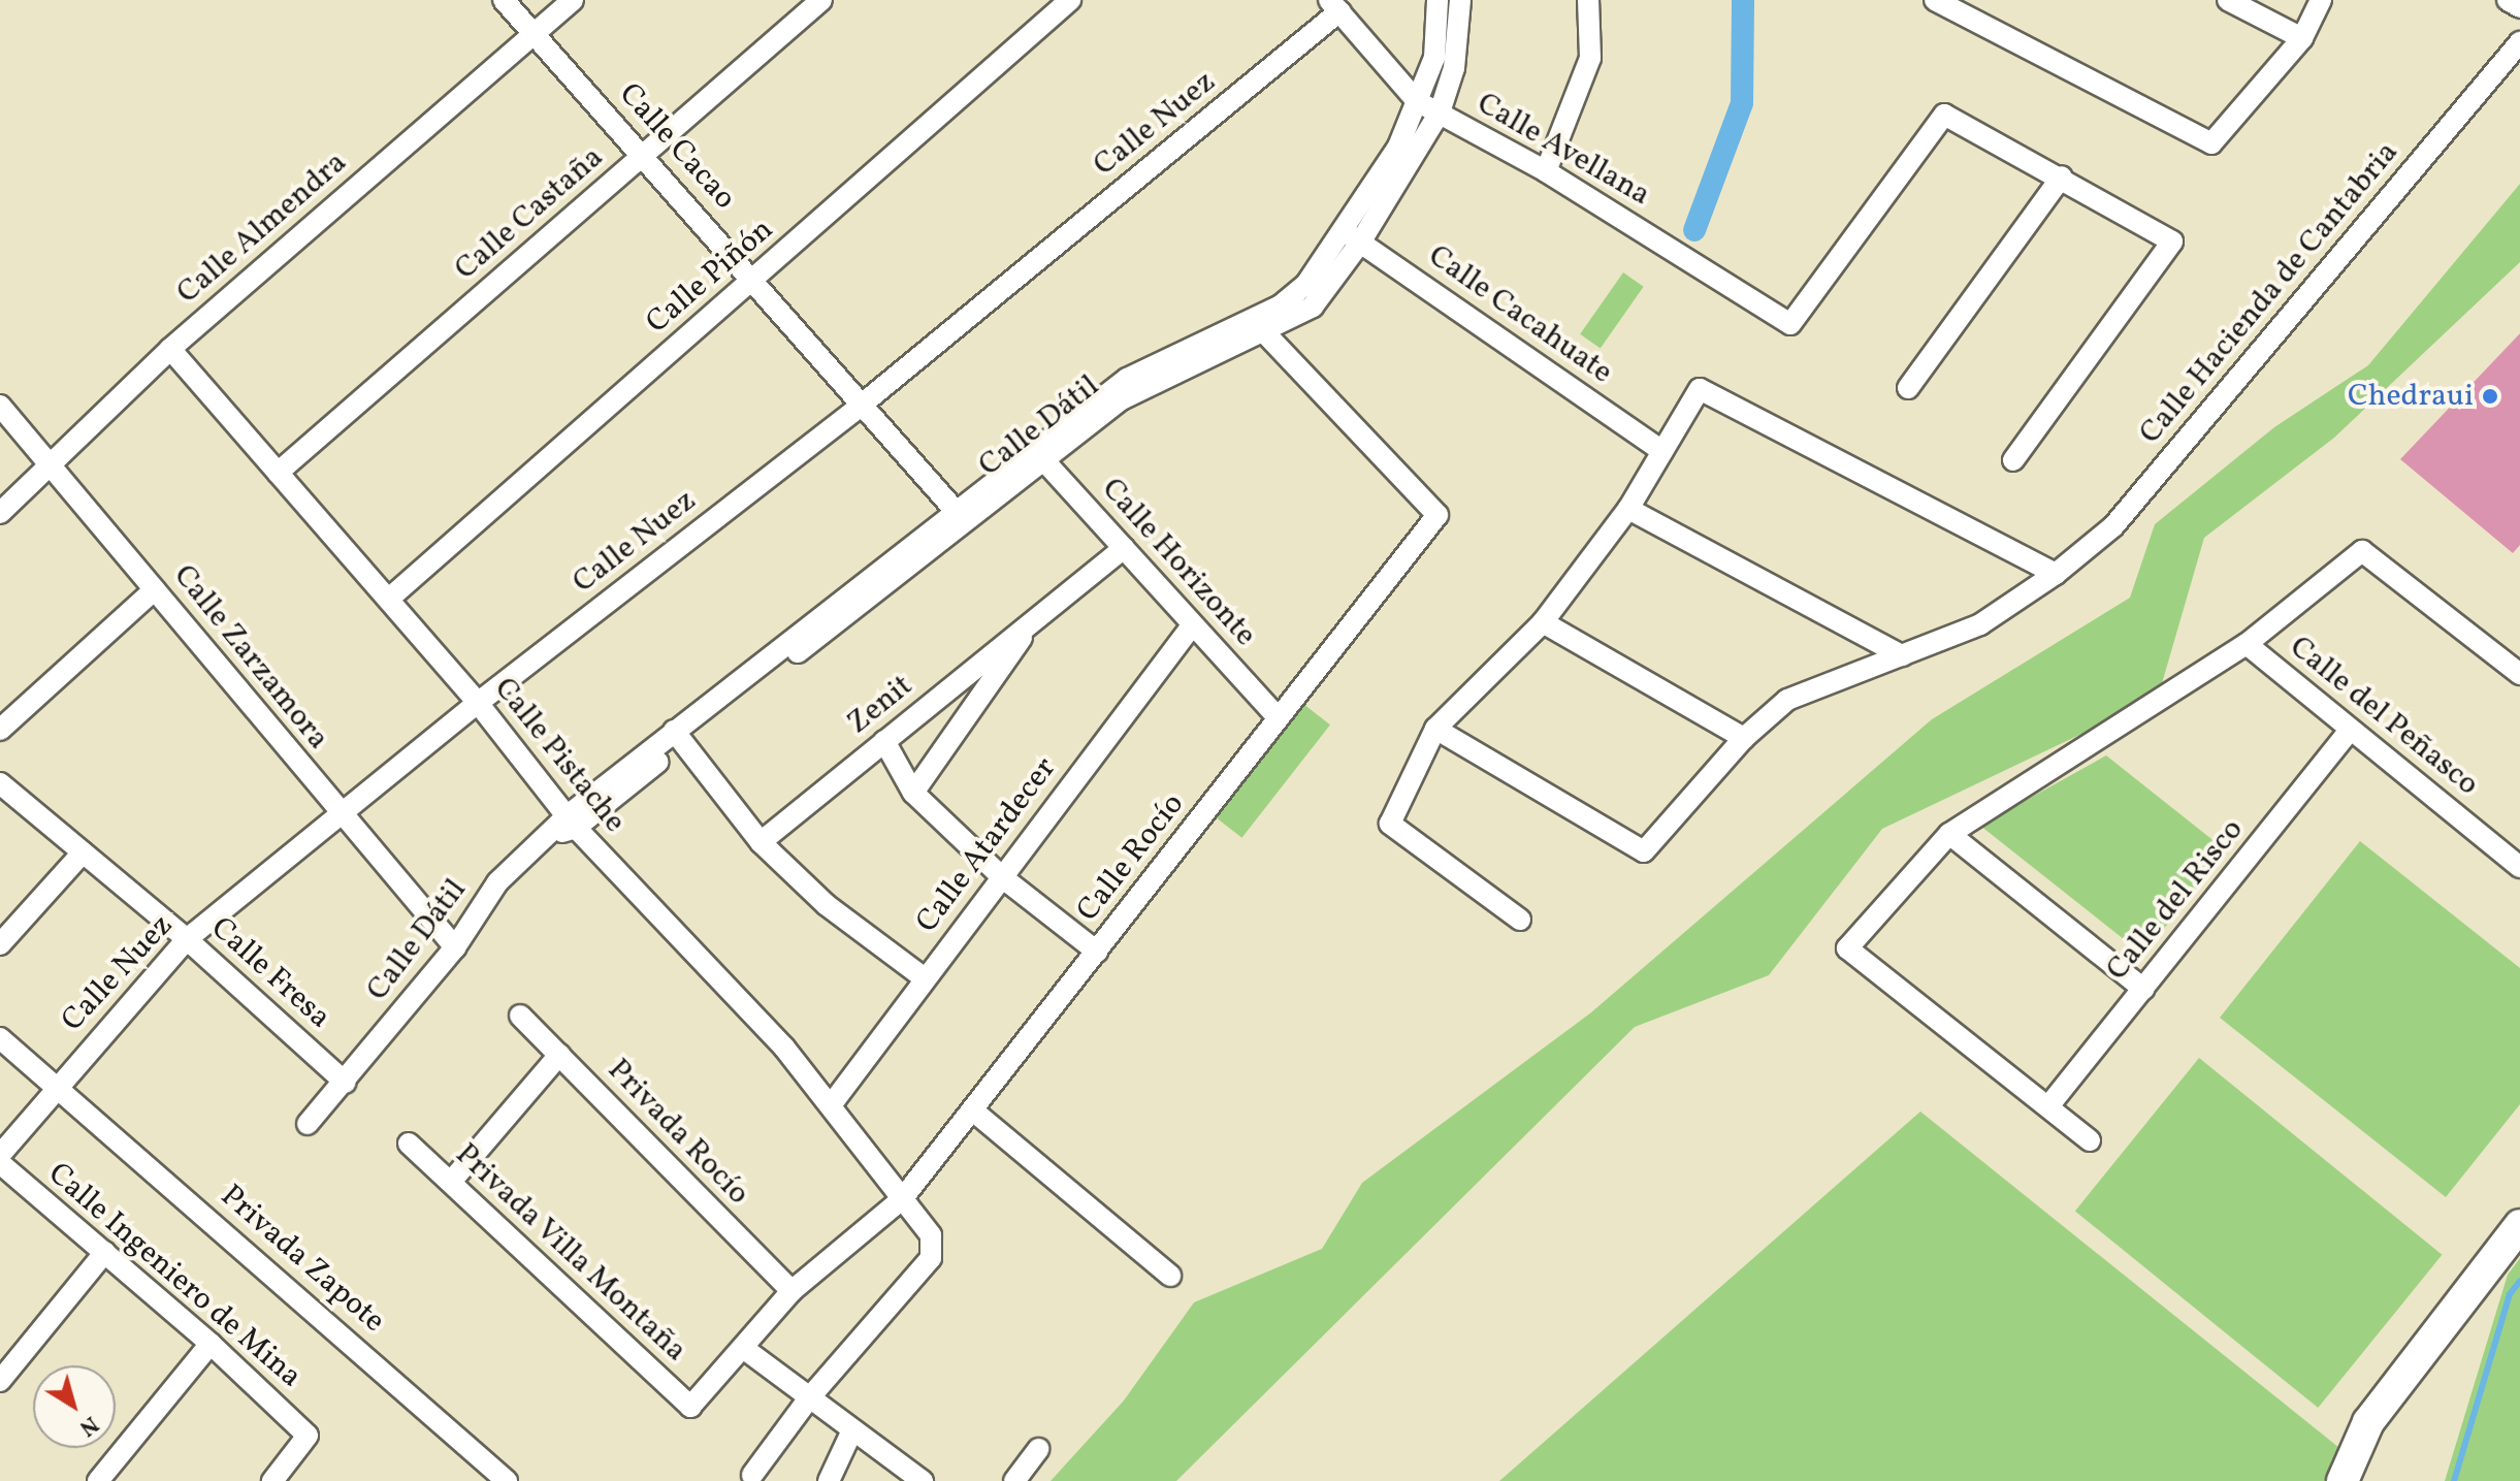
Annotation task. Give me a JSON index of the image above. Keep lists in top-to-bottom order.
{
  "streets": {
    "street": [
      "Calle Nuez",
      "Calle Cacao",
      "Calle Avellana",
      "Calle Castaña",
      "Calle Almendra",
      "Calle Piñón",
      "Calle Hacienda de Cantabria",
      "Calle Cacahuate",
      "Calle Dátil",
      "Calle Horizonte",
      "Calle Zarzamora",
      "Zenit",
      "Calle del Peñasco",
      "Calle Pistache",
      "Calle Atardecer",
      "Calle Rocío",
      "Calle del Risco",
      "Calle Fresa",
      "Privada Rocío",
      "Privada Villa Montaña",
      "Privada Zapote",
      "Calle Ingeniero de Mina"
    ]
  },
  "crossings": [
    ["Calle Nuez", "Calle Cacao"],
    ["Calle Nuez", "Calle Avellana"],
    ["Calle Nuez", "Calle Zarzamora"],
    ["Calle Nuez", "Calle Pistache"],
    ["Calle Nuez", "Calle Fresa"],
    ["Calle Nuez", "Privada Zapote"],
    ["Calle Cacao", "Calle Castaña"],
    ["Calle Cacao", "Calle Almendra"],
    ["Calle Cacao", "Calle Piñón"],
    ["Calle Cacao", "Calle Dátil"],
    ["Calle Avellana", "Calle Dátil"],
    ["Calle Castaña", "Calle Pistache"],
    ["Calle Almendra", "Calle Zarzamora"],
    ["Calle Almendra", "Calle Pistache"],
    ["Calle Piñón", "Calle Pistache"],
    ["Calle Cacahuate", "Calle Dátil"],
    ["Calle Dátil", "Calle Horizonte"],
    ["Calle Dátil", "Calle Zarzamora"],
    ["Calle Dátil", "Calle Pistache"],
    ["Calle Dátil", "Calle Rocío"],
    ["Calle Dátil", "Calle Fresa"],
    ["Calle Horizonte", "Zenit"],
    ["Calle Horizonte", "Calle Atardecer"],
    ["Calle Horizonte", "Calle Rocío"],
    ["Calle del Peñasco", "Calle del Risco"],
    ["Calle Pistache", "Calle Atardecer"],
    ["Calle Pistache", "Calle Rocío"],
    ["Calle Rocío", "Privada Rocío"],
    ["Calle Rocío", "Privada Villa Montaña"]
  ],
  "places": ["Chedraui"],
  "north": "bottom right"
}
